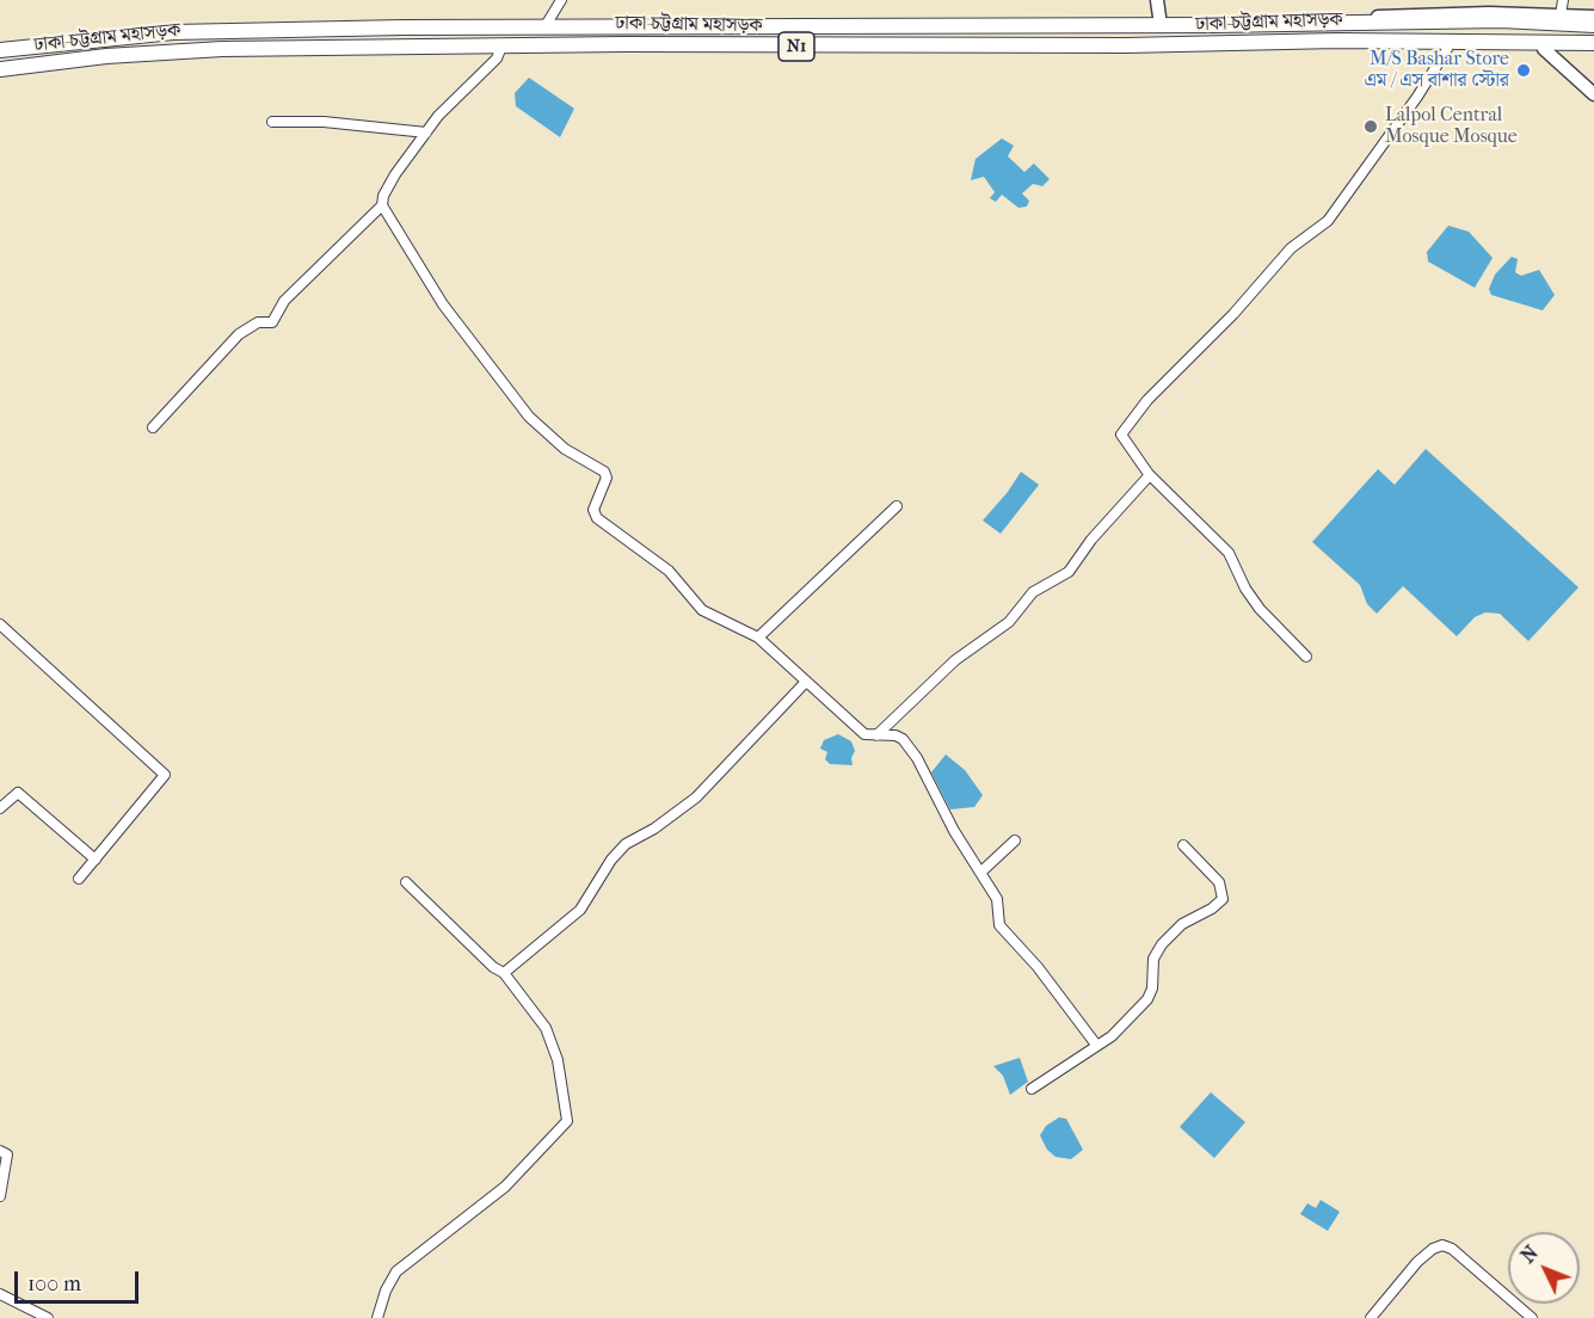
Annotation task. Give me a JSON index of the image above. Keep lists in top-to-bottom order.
{
  "streets": {
    "highway": ["ঢাকা-চট্টগ্রাম মহাসড়ক", "N1"]
  },
  "places": ["M/S Bashar Store এম / এস বাশার স্টোর", "Lalpol Central Mosque Mosque"],
  "scale_bar": "100 m",
  "north": "top left"
}
